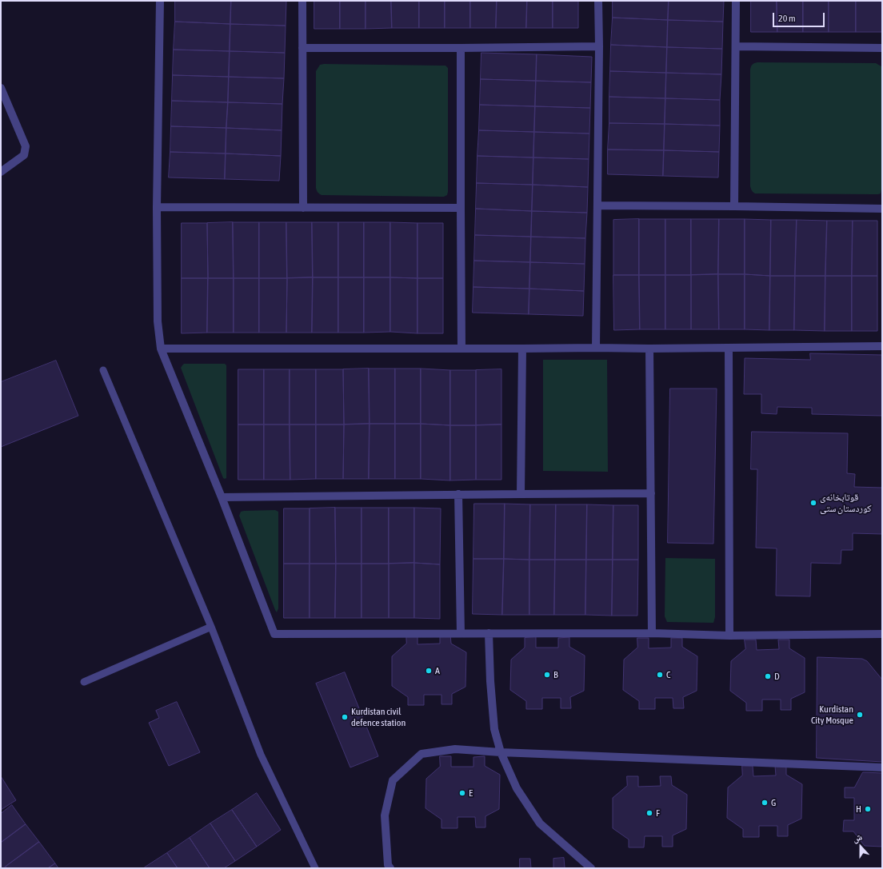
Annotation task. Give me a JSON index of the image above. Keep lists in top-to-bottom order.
{
  "places": [
    "قوتابخانەی کوردستان ستی",
    "A",
    "B",
    "C",
    "D",
    "Kurdistan City Mosque",
    "Kurdistan civil defence station",
    "E",
    "G",
    "H",
    "F"
  ],
  "scale_bar": "20 m",
  "north": "top"
}
